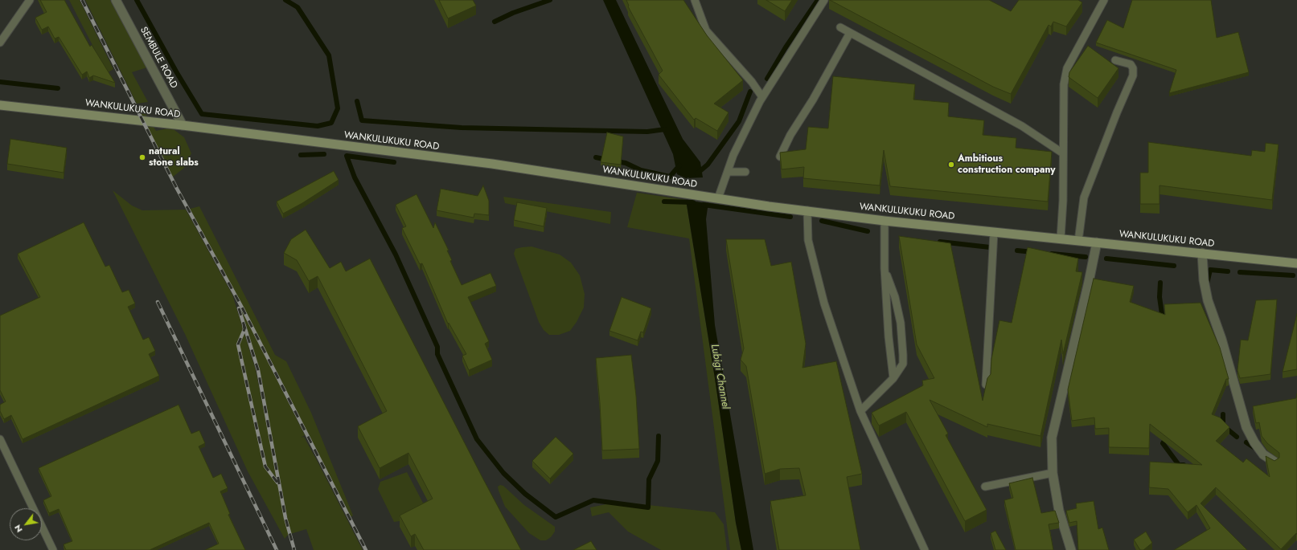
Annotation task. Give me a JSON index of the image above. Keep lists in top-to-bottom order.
{
  "streets": {
    "main road": ["WANKULUKUKU ROAD"],
    "street": ["SEMBULE ROAD"]
  },
  "crossings": [
    ["SEMBULE ROAD", "WANKULUKUKU ROAD"]
  ],
  "water": ["Lubigi Channel"],
  "places": ["natural stone slabs", "Ambitious construction company"],
  "north": "bottom left"
}
